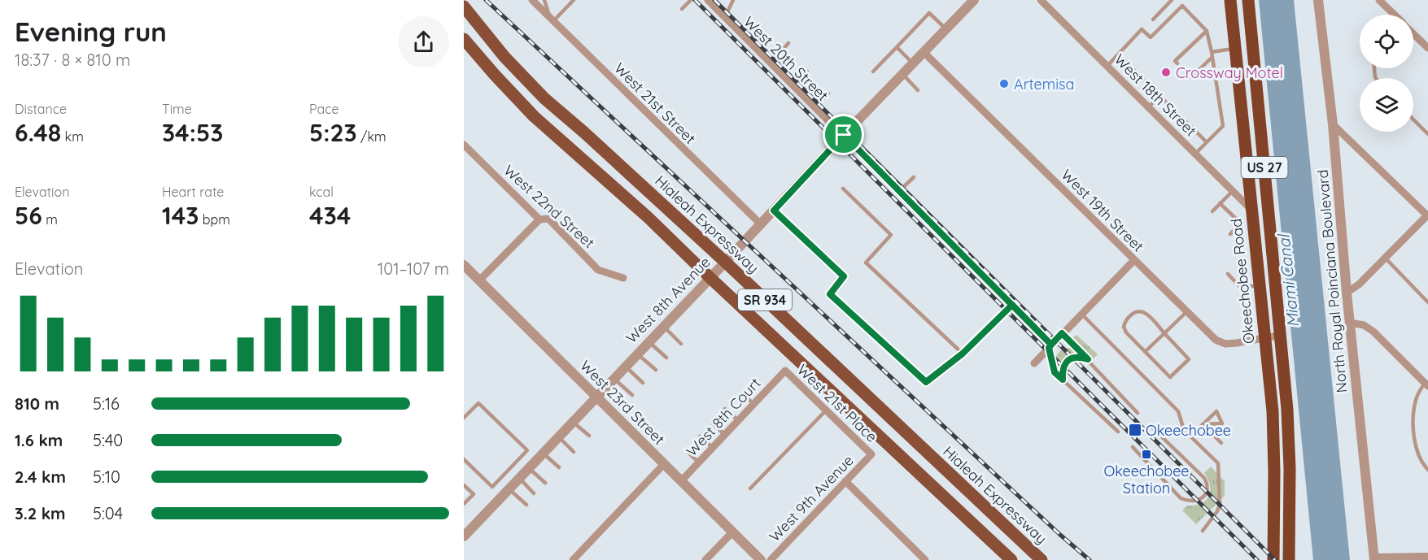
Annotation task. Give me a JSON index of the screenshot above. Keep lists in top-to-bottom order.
{
  "streets": {
    "highway": ["US 27", "Okeechobee Road"],
    "main road": ["Hialeah Expressway", "SR 934"],
    "street": [
      "West 20th Street",
      "West 18th Street",
      "West 21st Street",
      "West 22nd Street",
      "West 19th Street",
      "North Royal Poinciana Boulevard",
      "West 8th Avenue",
      "West 23rd Street",
      "West 21st Place",
      "West 8th Court",
      "West 9th Avenue"
    ]
  },
  "crossings": [
    ["West 20th Street", "West 8th Avenue"],
    ["West 18th Street", "Okeechobee Road"],
    ["West 21st Street", "West 8th Avenue"],
    ["US 27", "West 19th Street"],
    ["West 19th Street", "Okeechobee Road"],
    ["West 19th Street", "West 8th Avenue"],
    ["Hialeah Expressway", "West 8th Avenue"],
    ["West 8th Avenue", "SR 934"],
    ["West 8th Avenue", "West 23rd Street"],
    ["West 23rd Street", "West 8th Court"],
    ["West 21st Place", "West 8th Court"],
    ["West 21st Place", "West 9th Avenue"]
  ],
  "water": ["Miami Canal"],
  "places": {
    "other": ["Crossway Motel", "Artemisa"],
    "transit": ["Okeechobee", "Okeechobee Station"]
  },
  "page": {
    "heading": ["Evening run", "18:37 · 8 × 810 m"],
    "stats": [
      ["Distance", "6.48 km"],
      ["Time", "34:53"],
      ["Pace", "5:23 /km"],
      ["Elevation", "56 m"],
      ["Heart rate", "143 bpm"],
      ["kcal", "434"]
    ],
    "chart": ["Elevation", "101–107 m"],
    "list": [
      {
        "name": "810 m",
        "note": "5:16"
      },
      {
        "name": "1.6 km",
        "note": "5:40"
      },
      {
        "name": "2.4 km",
        "note": "5:10"
      },
      {
        "name": "3.2 km",
        "note": "5:04"
      }
    ]
  }
}
